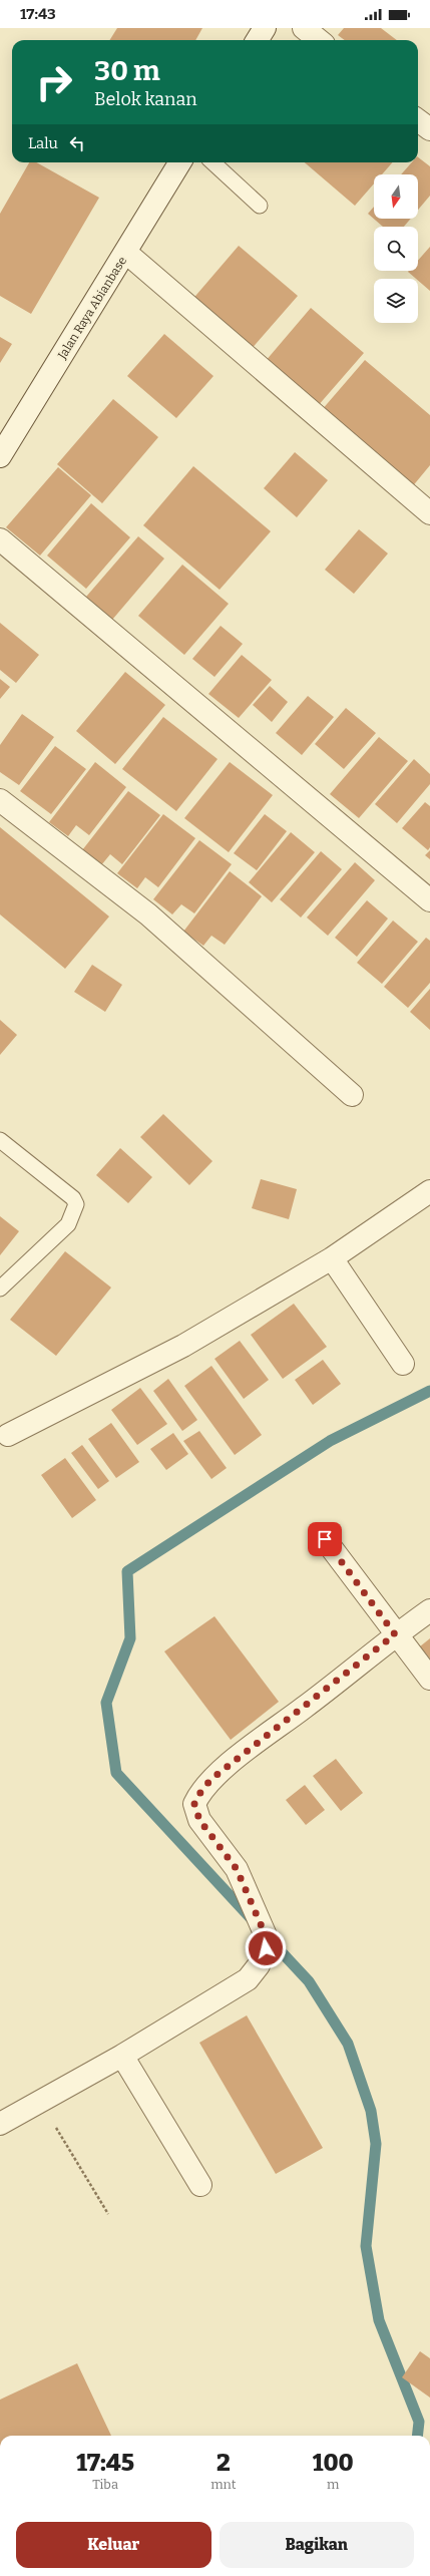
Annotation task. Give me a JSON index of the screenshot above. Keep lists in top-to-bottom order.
{
  "streets": {
    "street": ["Jalan Raya Abianbase"]
  },
  "north": "bottom",
  "page": {
    "status": "17:43",
    "turn": ["30 m", "Belok kanan"],
    "then": "Lalu",
    "eta": [
      "17:45",
      "Tiba",
      "2",
      "mnt",
      "100",
      "m"
    ],
    "buttons": ["Keluar", "Bagikan"]
  }
}
